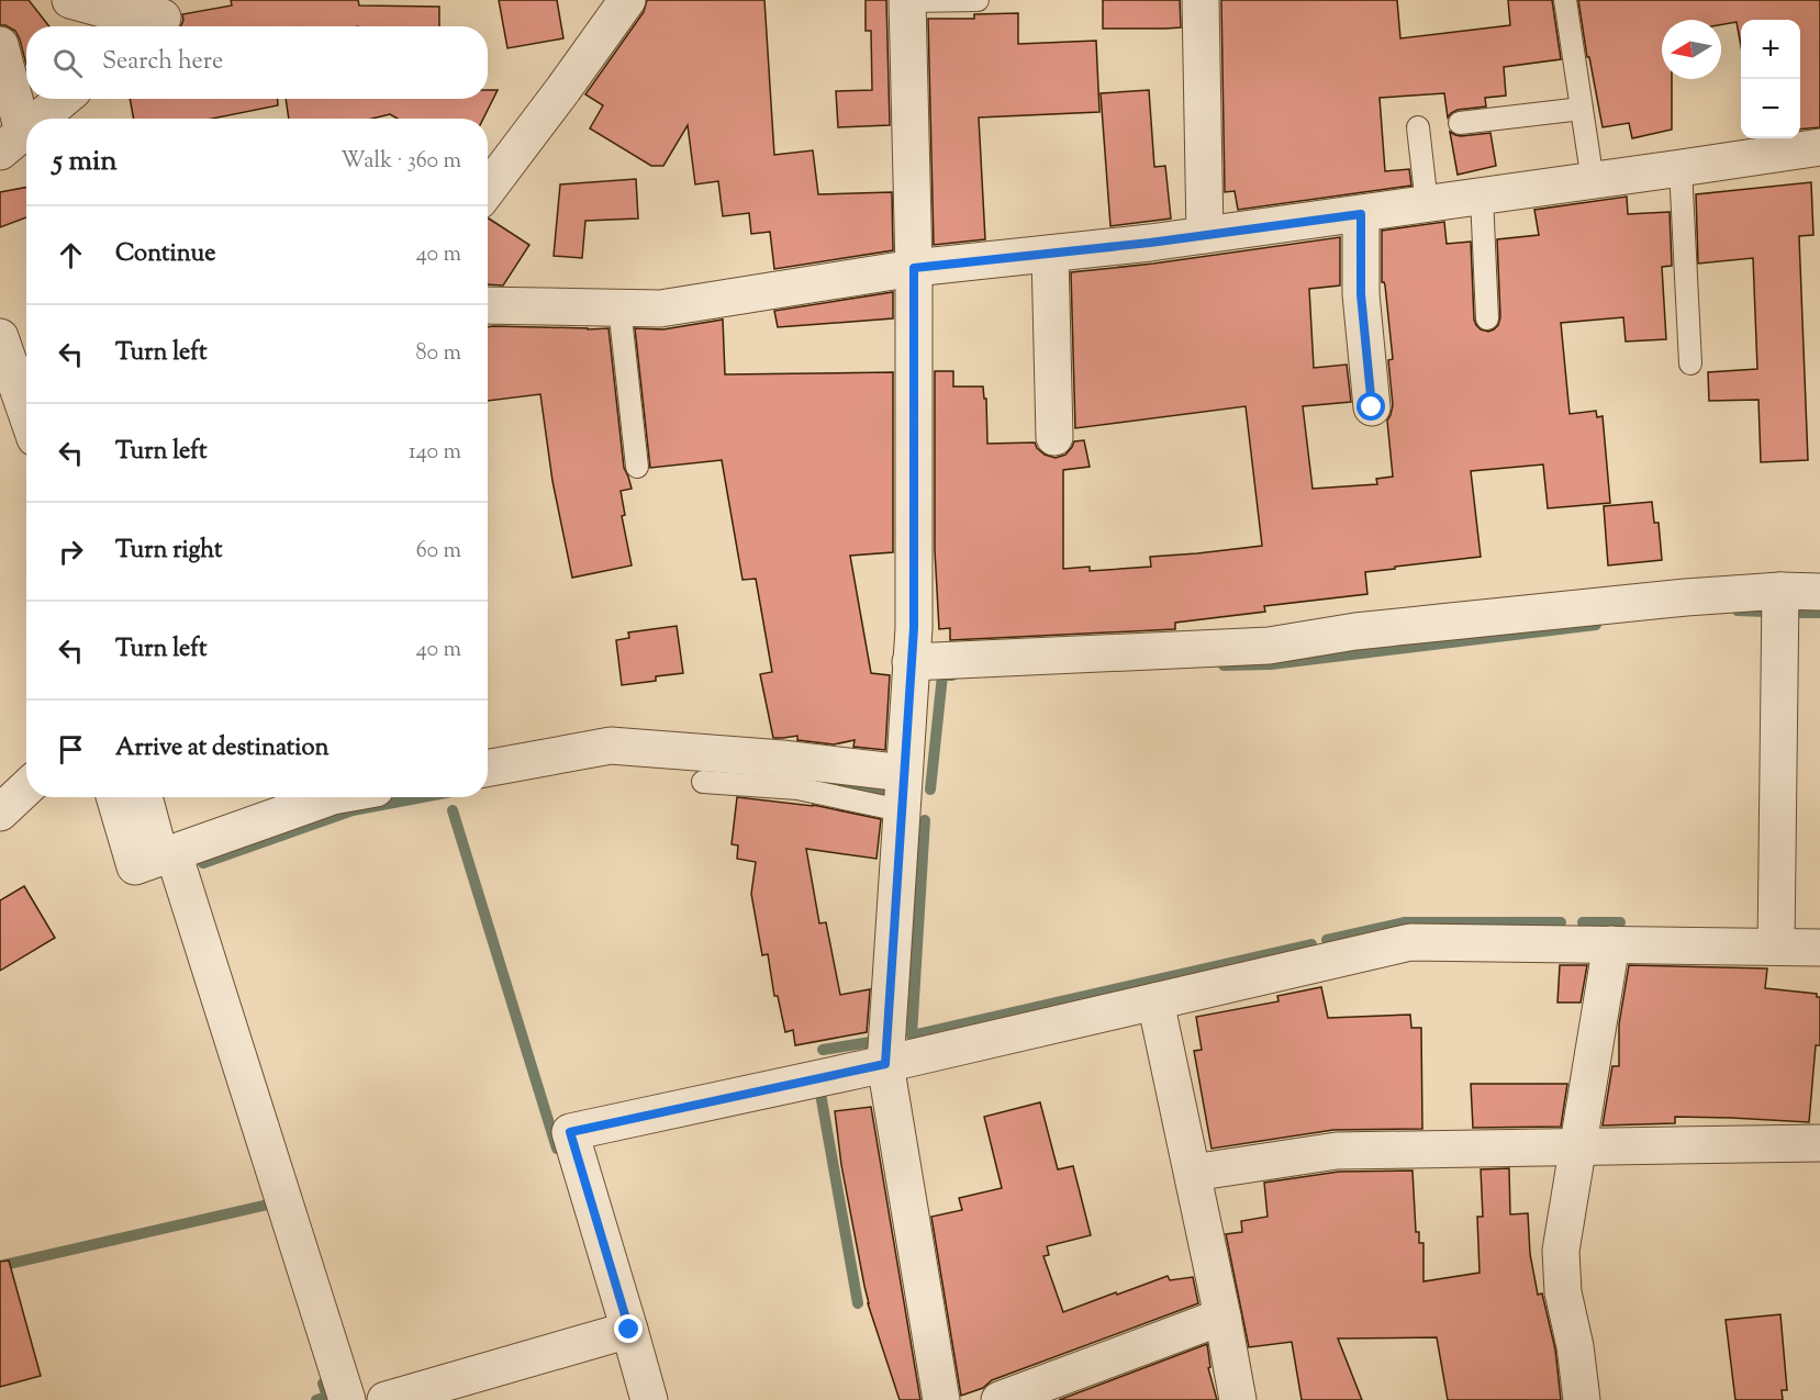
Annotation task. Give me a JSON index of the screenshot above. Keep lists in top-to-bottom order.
{
  "north": "left",
  "page": {
    "map_buttons": ["+", "−"],
    "search": "Search here",
    "heading": ["5 min", "Walk · 360 m"],
    "list": [
      ["Continue", "40 m"],
      ["Turn left", "80 m"],
      ["Turn left", "140 m"],
      ["Turn right", "60 m"],
      ["Turn left", "40 m"],
      "Arrive at destination"
    ]
  }
}
